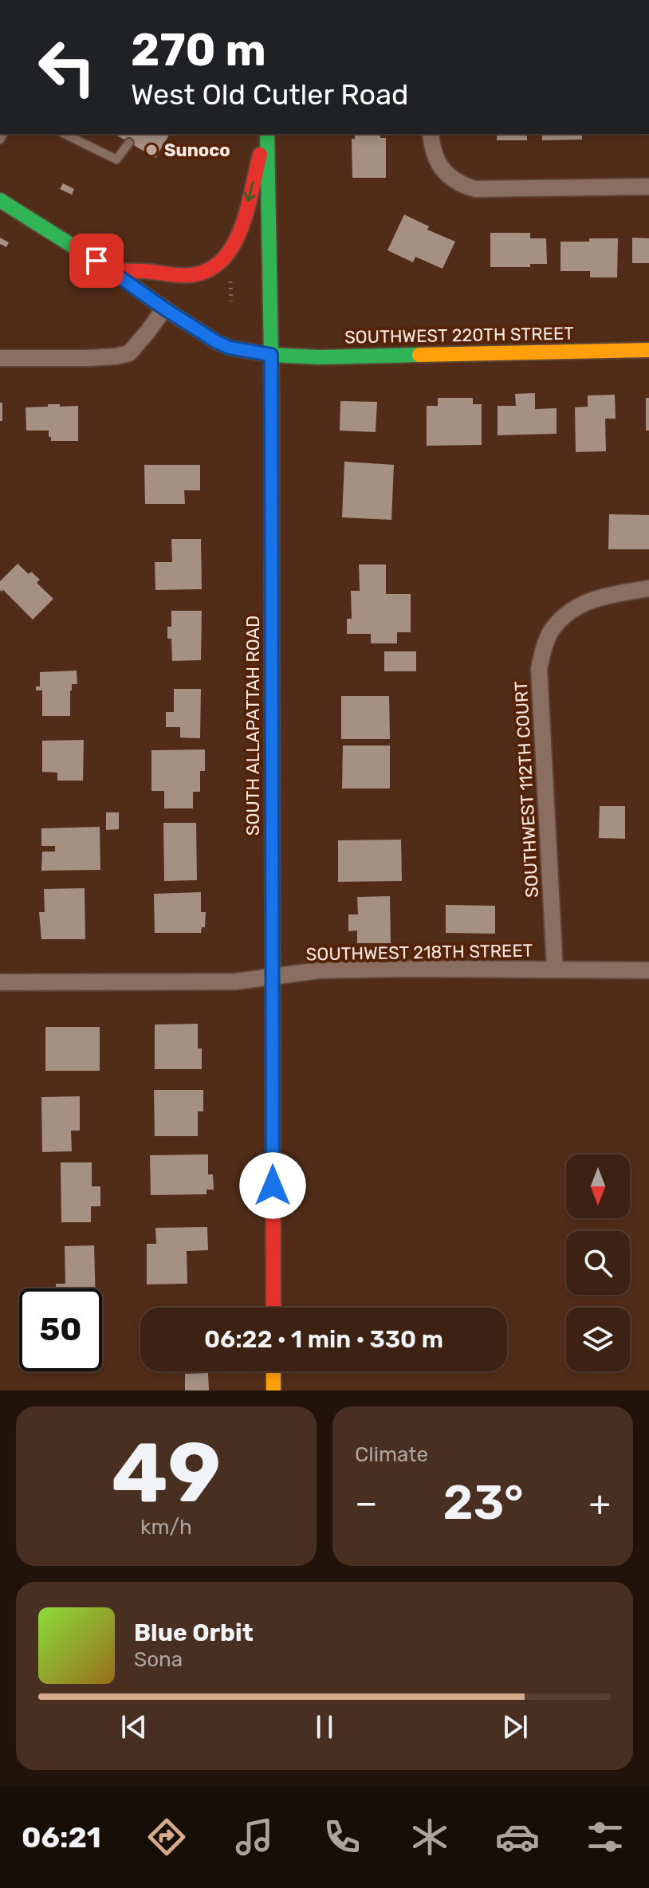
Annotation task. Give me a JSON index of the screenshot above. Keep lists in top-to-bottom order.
{
  "streets": {
    "main road": ["SOUTHWEST 220TH STREET", "SOUTH ALLAPATTAH ROAD"],
    "street": ["SOUTHWEST 112TH COURT", "SOUTHWEST 218TH STREET"]
  },
  "crossings": [
    ["SOUTHWEST 220TH STREET", "SOUTH ALLAPATTAH ROAD"],
    ["SOUTH ALLAPATTAH ROAD", "SOUTHWEST 218TH STREET"],
    ["SOUTHWEST 112TH COURT", "SOUTHWEST 218TH STREET"]
  ],
  "places": ["Sunoco"],
  "north": "bottom",
  "page": {
    "turn": ["270 m", "West Old Cutler Road"],
    "limit": "50",
    "trip": "06:22 · 1 min · 330 m",
    "tile": [
      ["49", "km/h"],
      "Climate"
    ],
    "heat": ["−", "23°", "+"],
    "song": ["Blue Orbit", "Sona"],
    "tabs": "06:21"
  }
}
